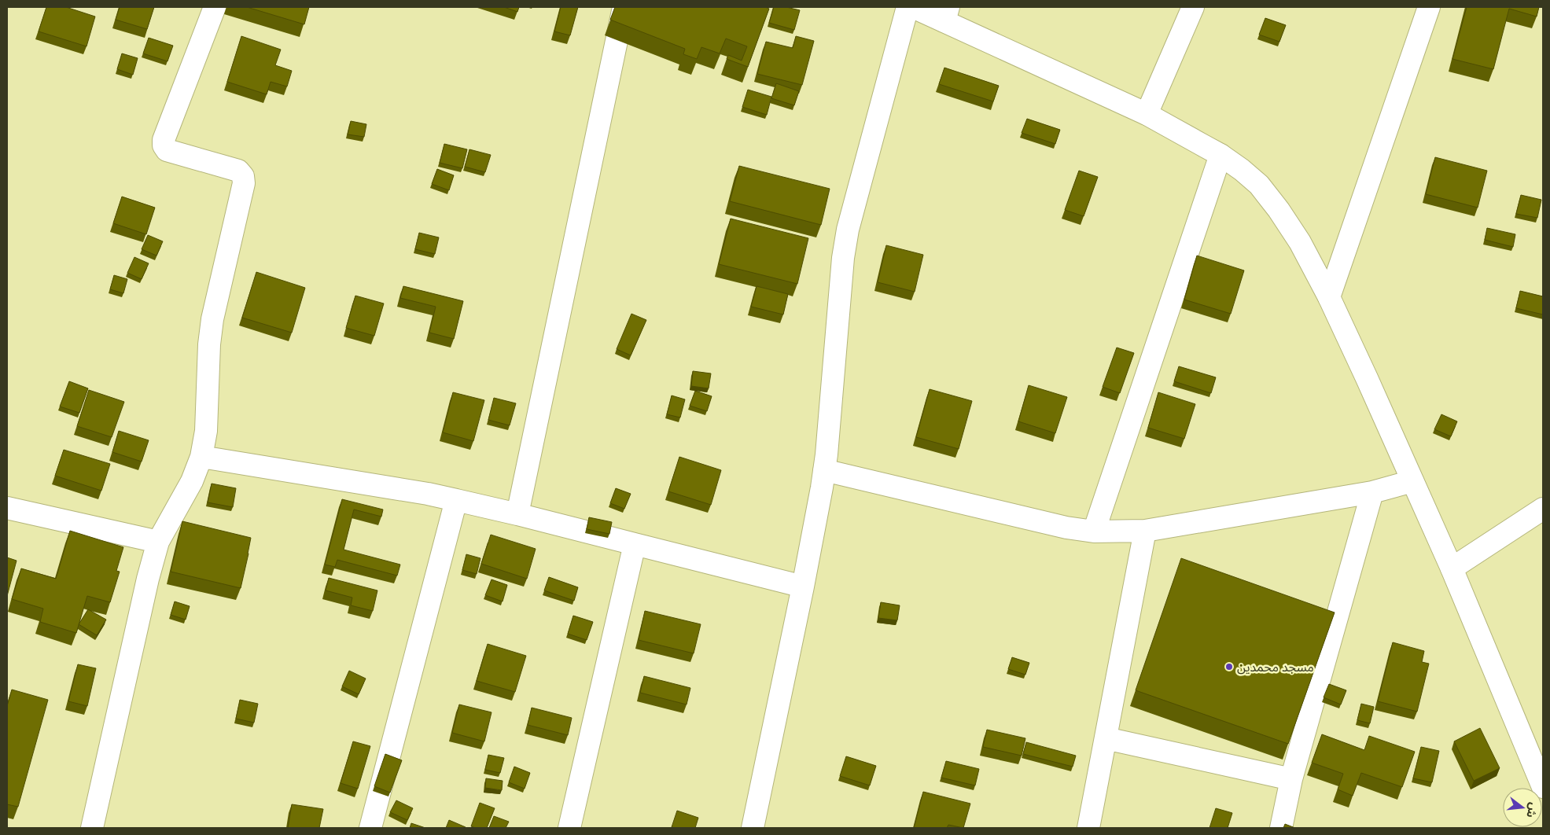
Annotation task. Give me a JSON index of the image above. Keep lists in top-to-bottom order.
{
  "places": ["مسجد محمدين"],
  "north": "right"
}
